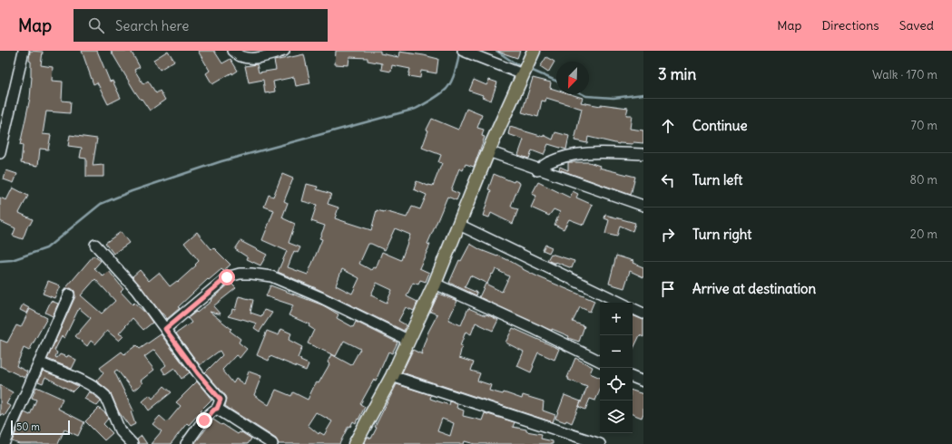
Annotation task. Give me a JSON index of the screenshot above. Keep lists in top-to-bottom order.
{
  "scale_bar": "50 m",
  "north": "bottom left",
  "page": {
    "header": "Map",
    "search": "Search here",
    "nav": ["Map", "Directions", "Saved"],
    "heading": ["3 min", "Walk · 170 m"],
    "list": [
      ["Continue", "70 m"],
      ["Turn left", "80 m"],
      ["Turn right", "20 m"],
      "Arrive at destination"
    ],
    "map_buttons": ["+", "−"],
    "scale": "50 m"
  }
}
